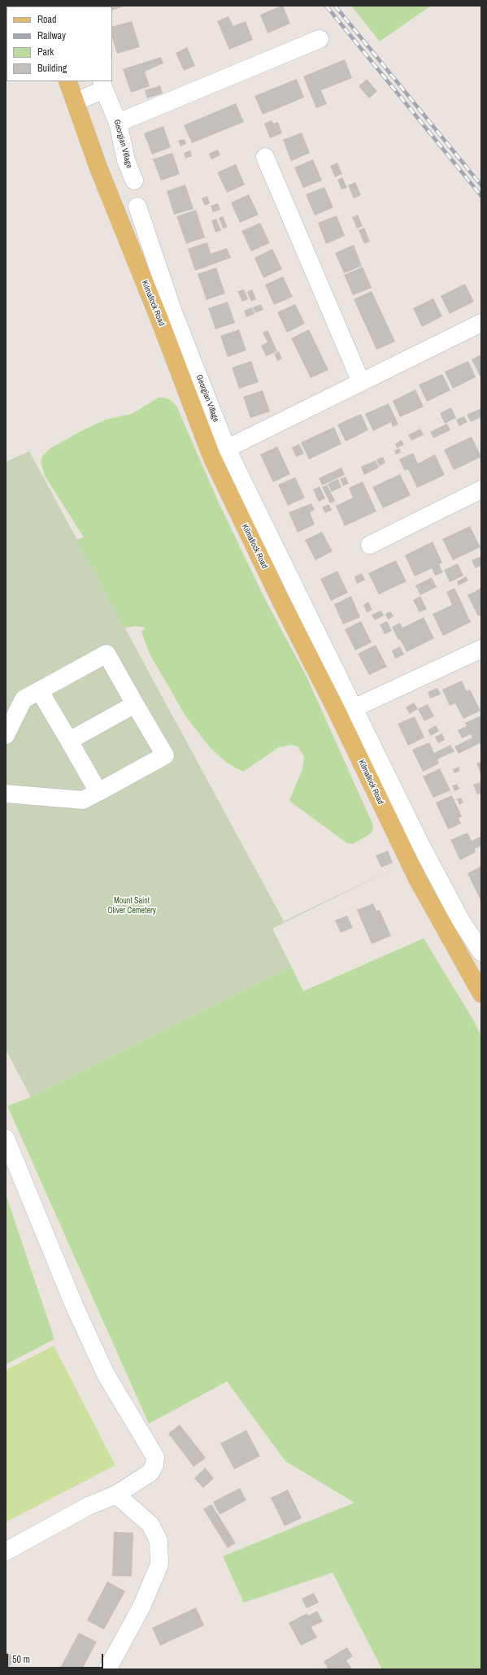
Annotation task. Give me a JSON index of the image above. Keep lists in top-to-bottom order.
{
  "streets": {
    "main road": ["Kilmallock Road"],
    "street": ["Georgian Village"]
  },
  "crossings": [
    ["Georgian Village", "Kilmallock Road"]
  ],
  "parks": ["Mount Saint Oliver Cemetery"],
  "legend": [
    "Road",
    "Railway",
    "Park",
    "Building"
  ],
  "scale_bar": "50 m"
}
